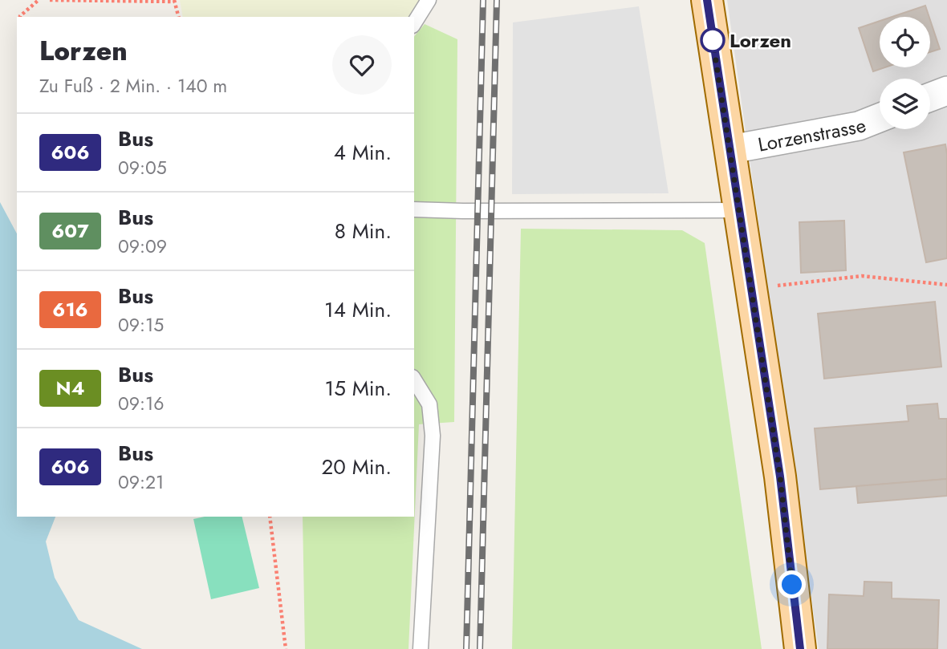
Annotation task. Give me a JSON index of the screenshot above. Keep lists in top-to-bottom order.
{
  "streets": {
    "street": ["Lorzenstrasse"]
  },
  "places": ["Lorzen"],
  "lines": ["bus line 606"],
  "page": {
    "heading": ["Lorzen", "Zu Fuß · 2 Min. · 140 m"],
    "list": [
      {
        "mark": "606",
        "name": "Bus",
        "note": "09:05",
        "value": "4 Min."
      },
      {
        "mark": "607",
        "name": "Bus",
        "note": "09:09",
        "value": "8 Min."
      },
      {
        "mark": "616",
        "name": "Bus",
        "note": "09:15",
        "value": "14 Min."
      },
      {
        "mark": "N4",
        "name": "Bus",
        "note": "09:16",
        "value": "15 Min."
      },
      {
        "mark": "606",
        "name": "Bus",
        "note": "09:21",
        "value": "20 Min."
      }
    ]
  }
}
